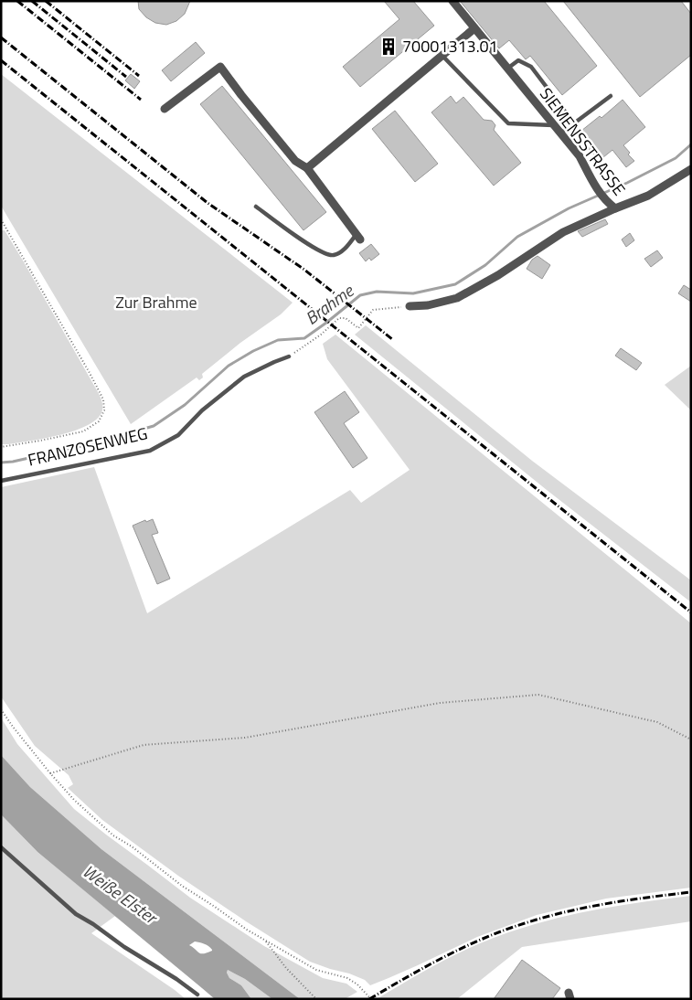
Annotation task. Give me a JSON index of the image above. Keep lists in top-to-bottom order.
{
  "streets": {
    "street": ["SIEMENSSTRASSE"],
    "lane": ["FRANZOSENWEG"]
  },
  "water": ["Brahme", "Weiße Elster"],
  "parks": ["Zur Brahme"],
  "places": {
    "building": ["70001313.01"]
  }
}
